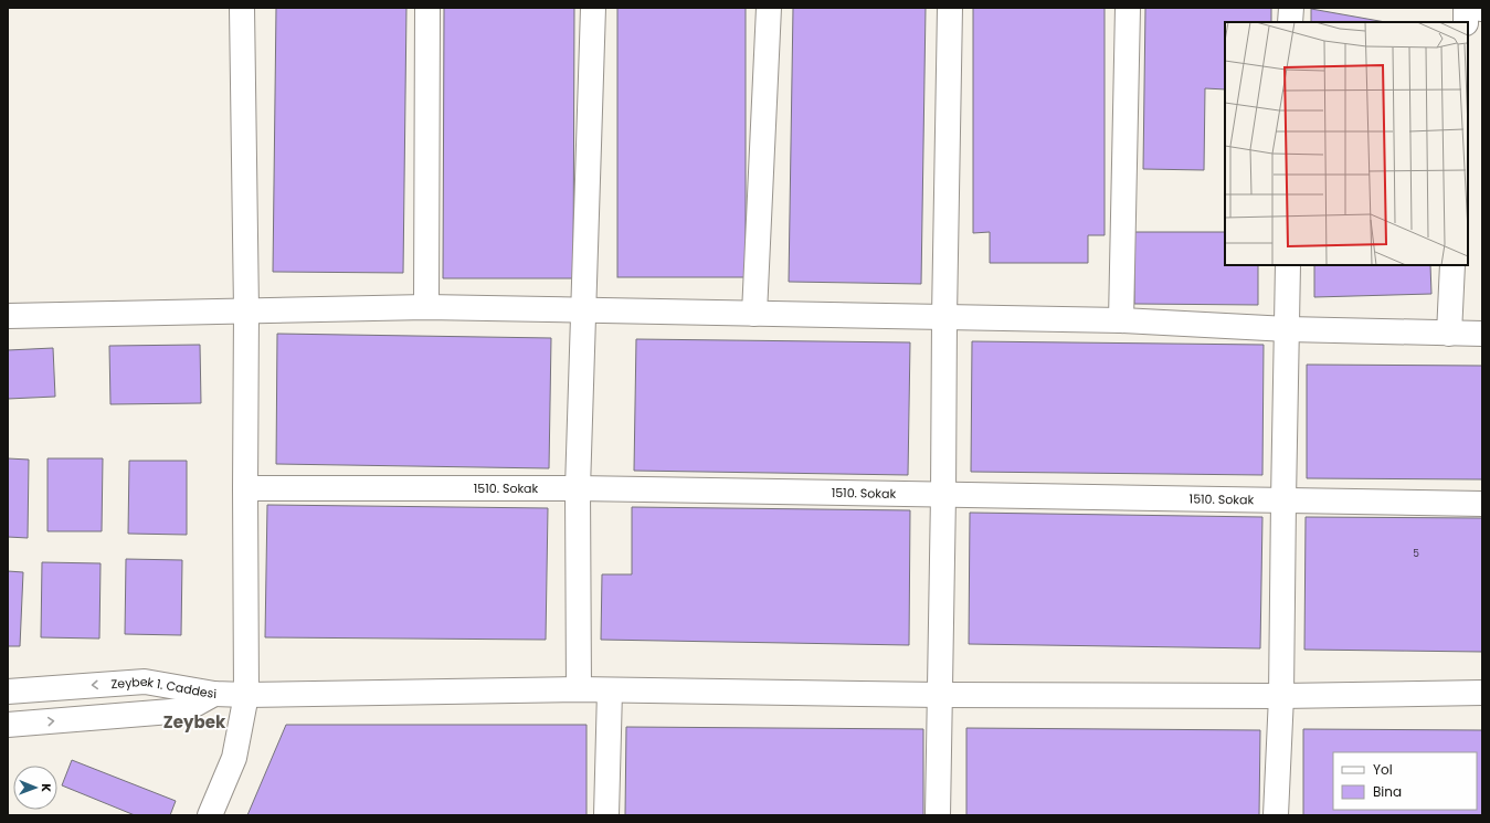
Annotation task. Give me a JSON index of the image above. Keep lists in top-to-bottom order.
{
  "streets": {
    "street": ["1510. Sokak", "Zeybek 1. Caddesi"]
  },
  "districts": ["Zeybek"],
  "house_numbers": ["5"],
  "legend": ["Yol", "Bina"],
  "north": "right"
}
